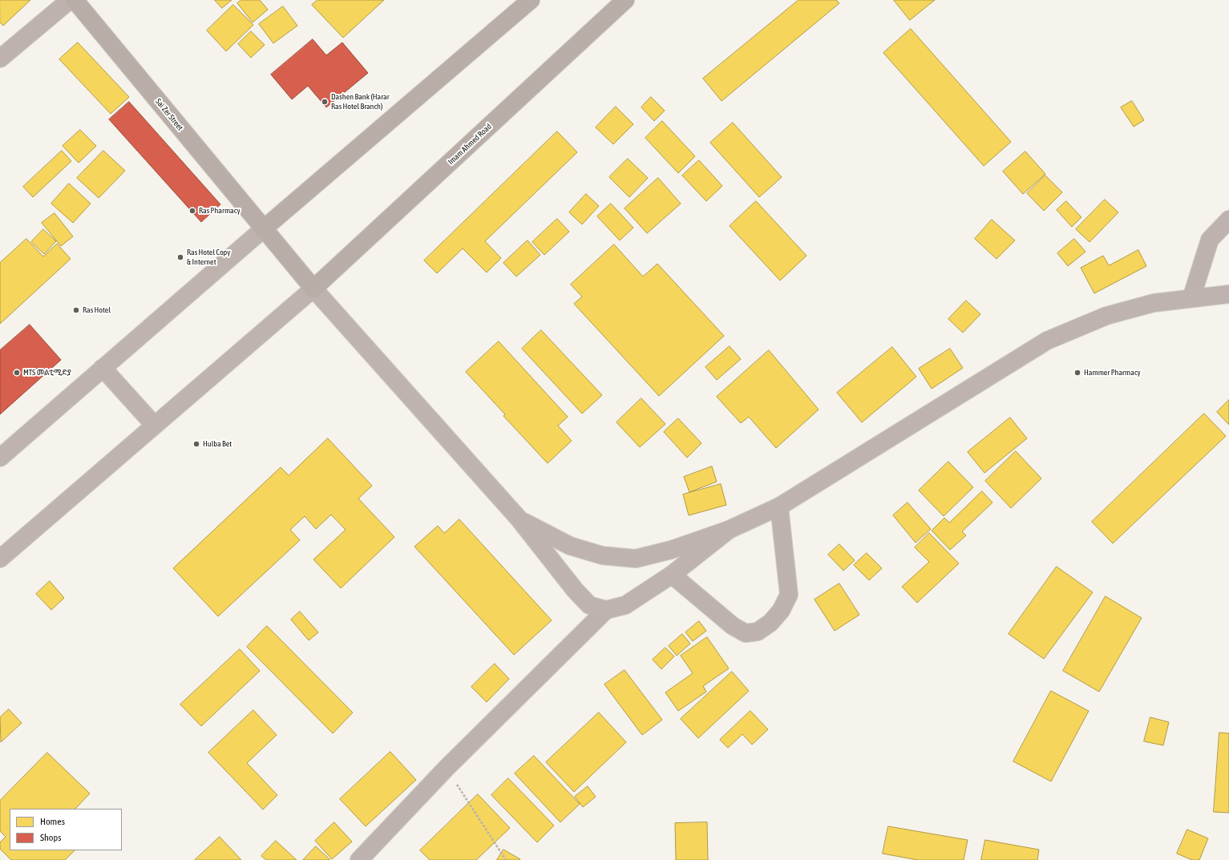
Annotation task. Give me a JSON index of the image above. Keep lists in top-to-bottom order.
{
  "streets": {
    "highway": ["Sai Zer Street", "Imam Ahmed Road"]
  },
  "crossings": [
    ["Sai Zer Street", "Imam Ahmed Road"]
  ],
  "places": [
    "Dashen Bank (Harar Ras Hotel Branch)",
    "Ras Pharmacy",
    "Ras Hotel Copy & Internet",
    "Ras Hotel",
    "MTS መልቲሚድያ",
    "Hammer Pharmacy",
    "Hulba Bet"
  ],
  "legend": ["Homes", "Shops"]
}
